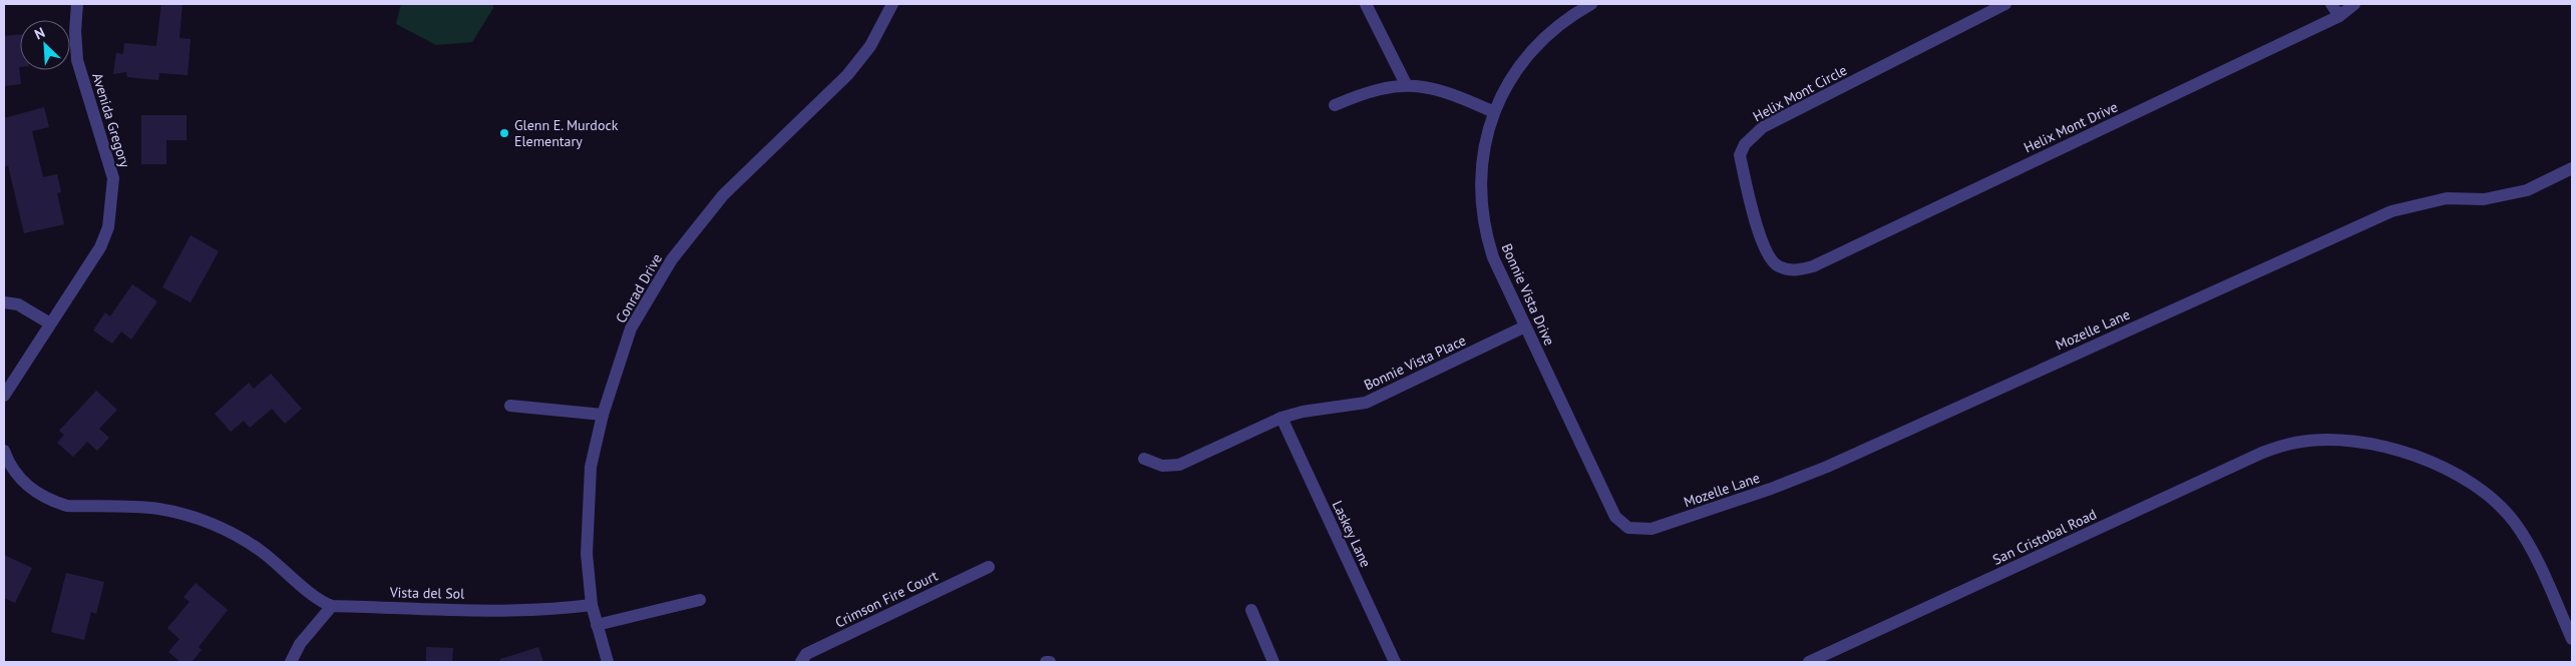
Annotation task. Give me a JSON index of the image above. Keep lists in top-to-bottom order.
{
  "streets": {
    "street": [
      "Helix Mont Circle",
      "Avenida Gregory",
      "Helix Mont Drive",
      "Conrad Drive",
      "Bonnie Vista Drive",
      "Mozelle Lane",
      "Bonnie Vista Place",
      "Laskey Lane",
      "San Cristobal Road",
      "Vista del Sol",
      "Crimson Fire Court"
    ]
  },
  "crossings": [
    ["Helix Mont Circle", "Helix Mont Drive"],
    ["Conrad Drive", "Vista del Sol"],
    ["Bonnie Vista Drive", "Mozelle Lane"],
    ["Bonnie Vista Drive", "Bonnie Vista Place"],
    ["Bonnie Vista Place", "Laskey Lane"]
  ],
  "places": ["Glenn E. Murdock Elementary"],
  "north": "top left"
}
